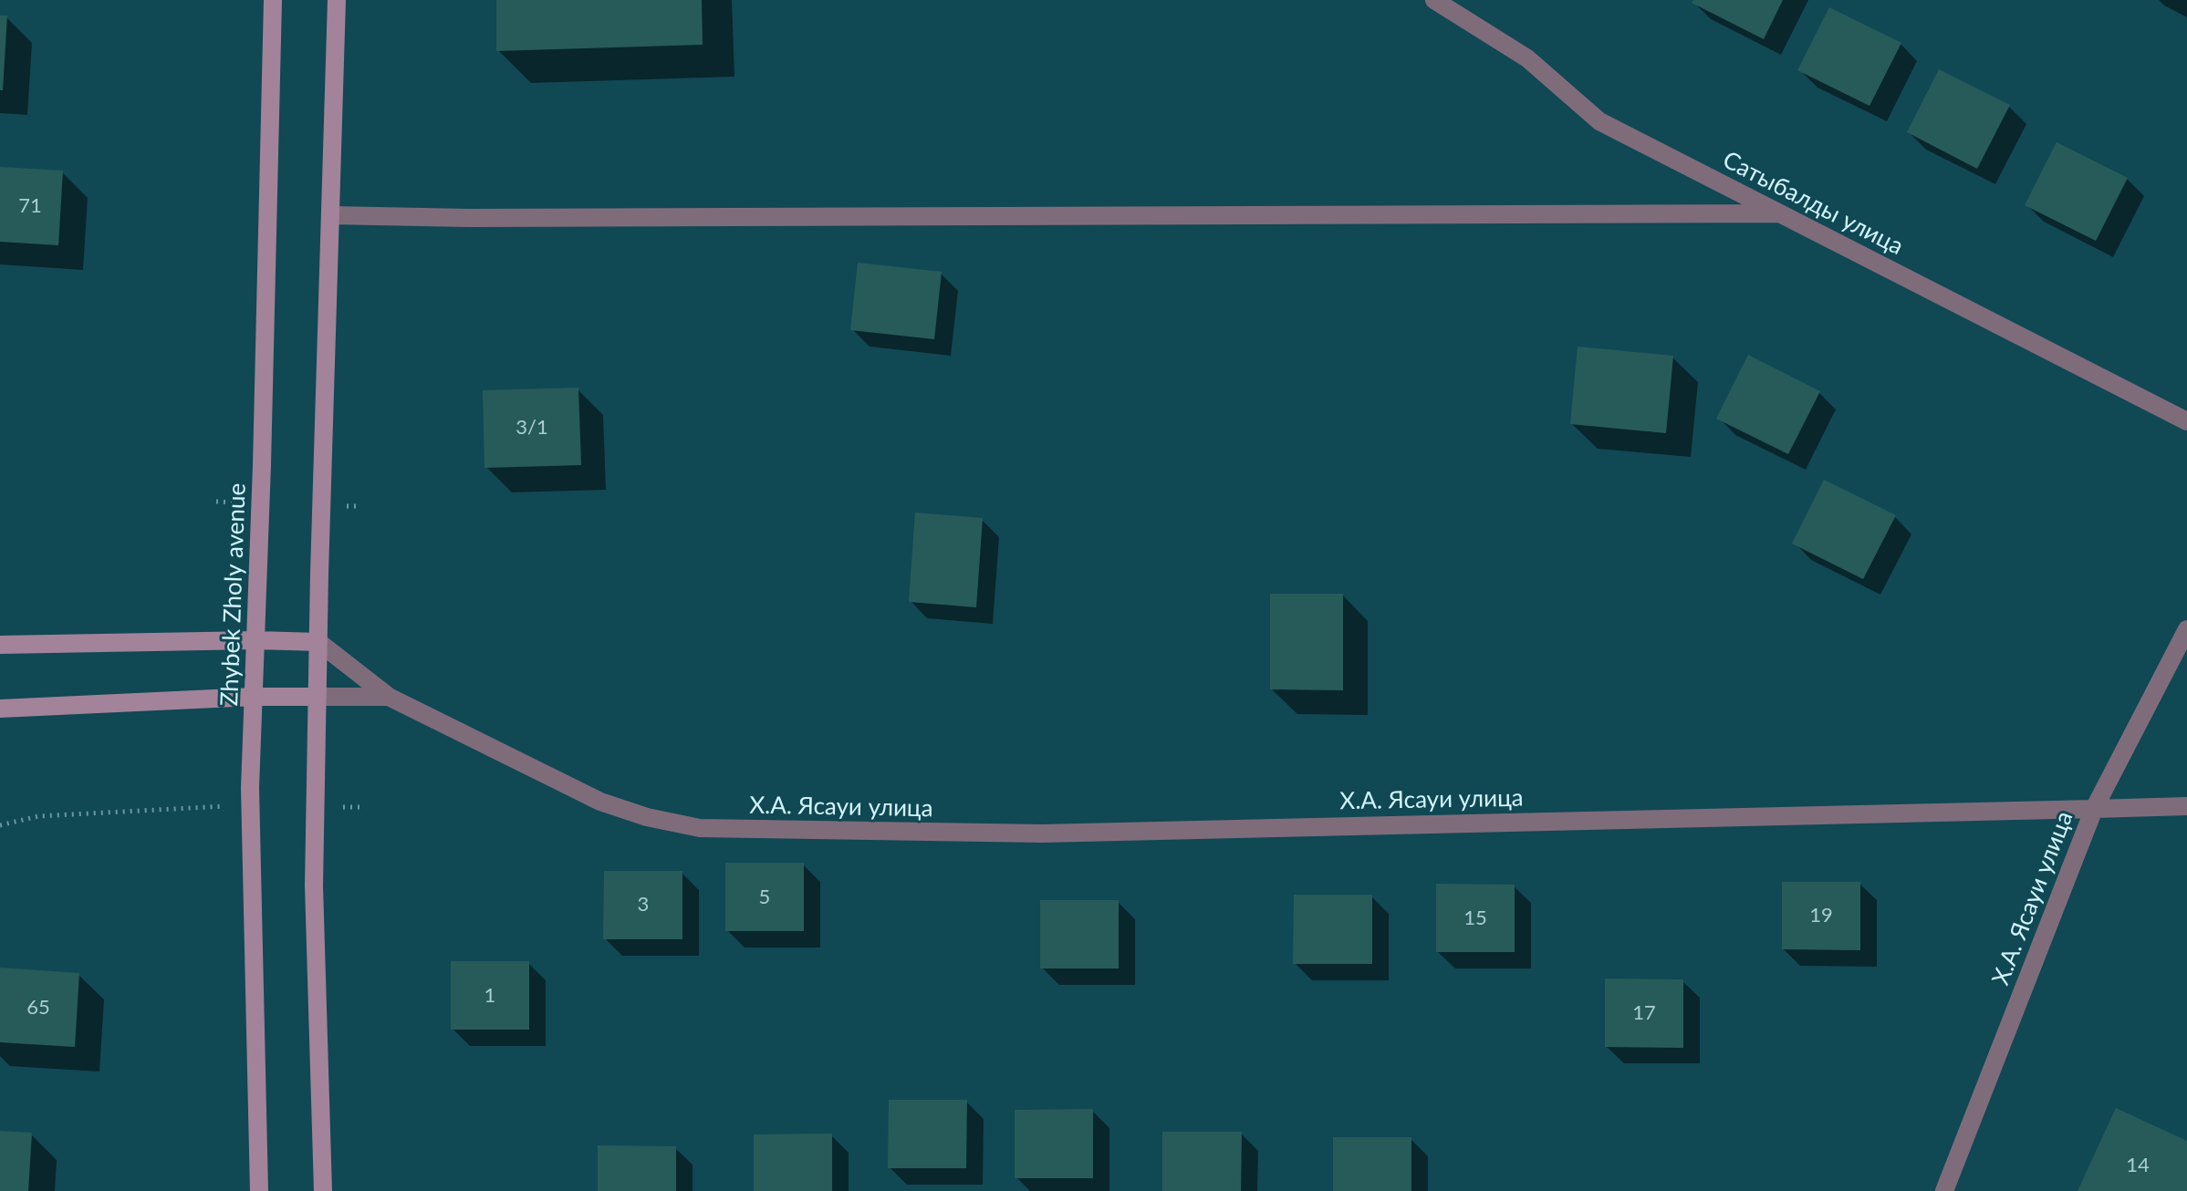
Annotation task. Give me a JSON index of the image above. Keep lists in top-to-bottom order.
{
  "streets": {
    "street": ["Сатыбалды улица", "Zhybek Zholy avenue", "Х.А. Ясауи улица"]
  },
  "house_numbers": [
    "71",
    "3/1",
    "5",
    "3",
    "19",
    "15",
    "1",
    "65",
    "17",
    "14"
  ]
}
